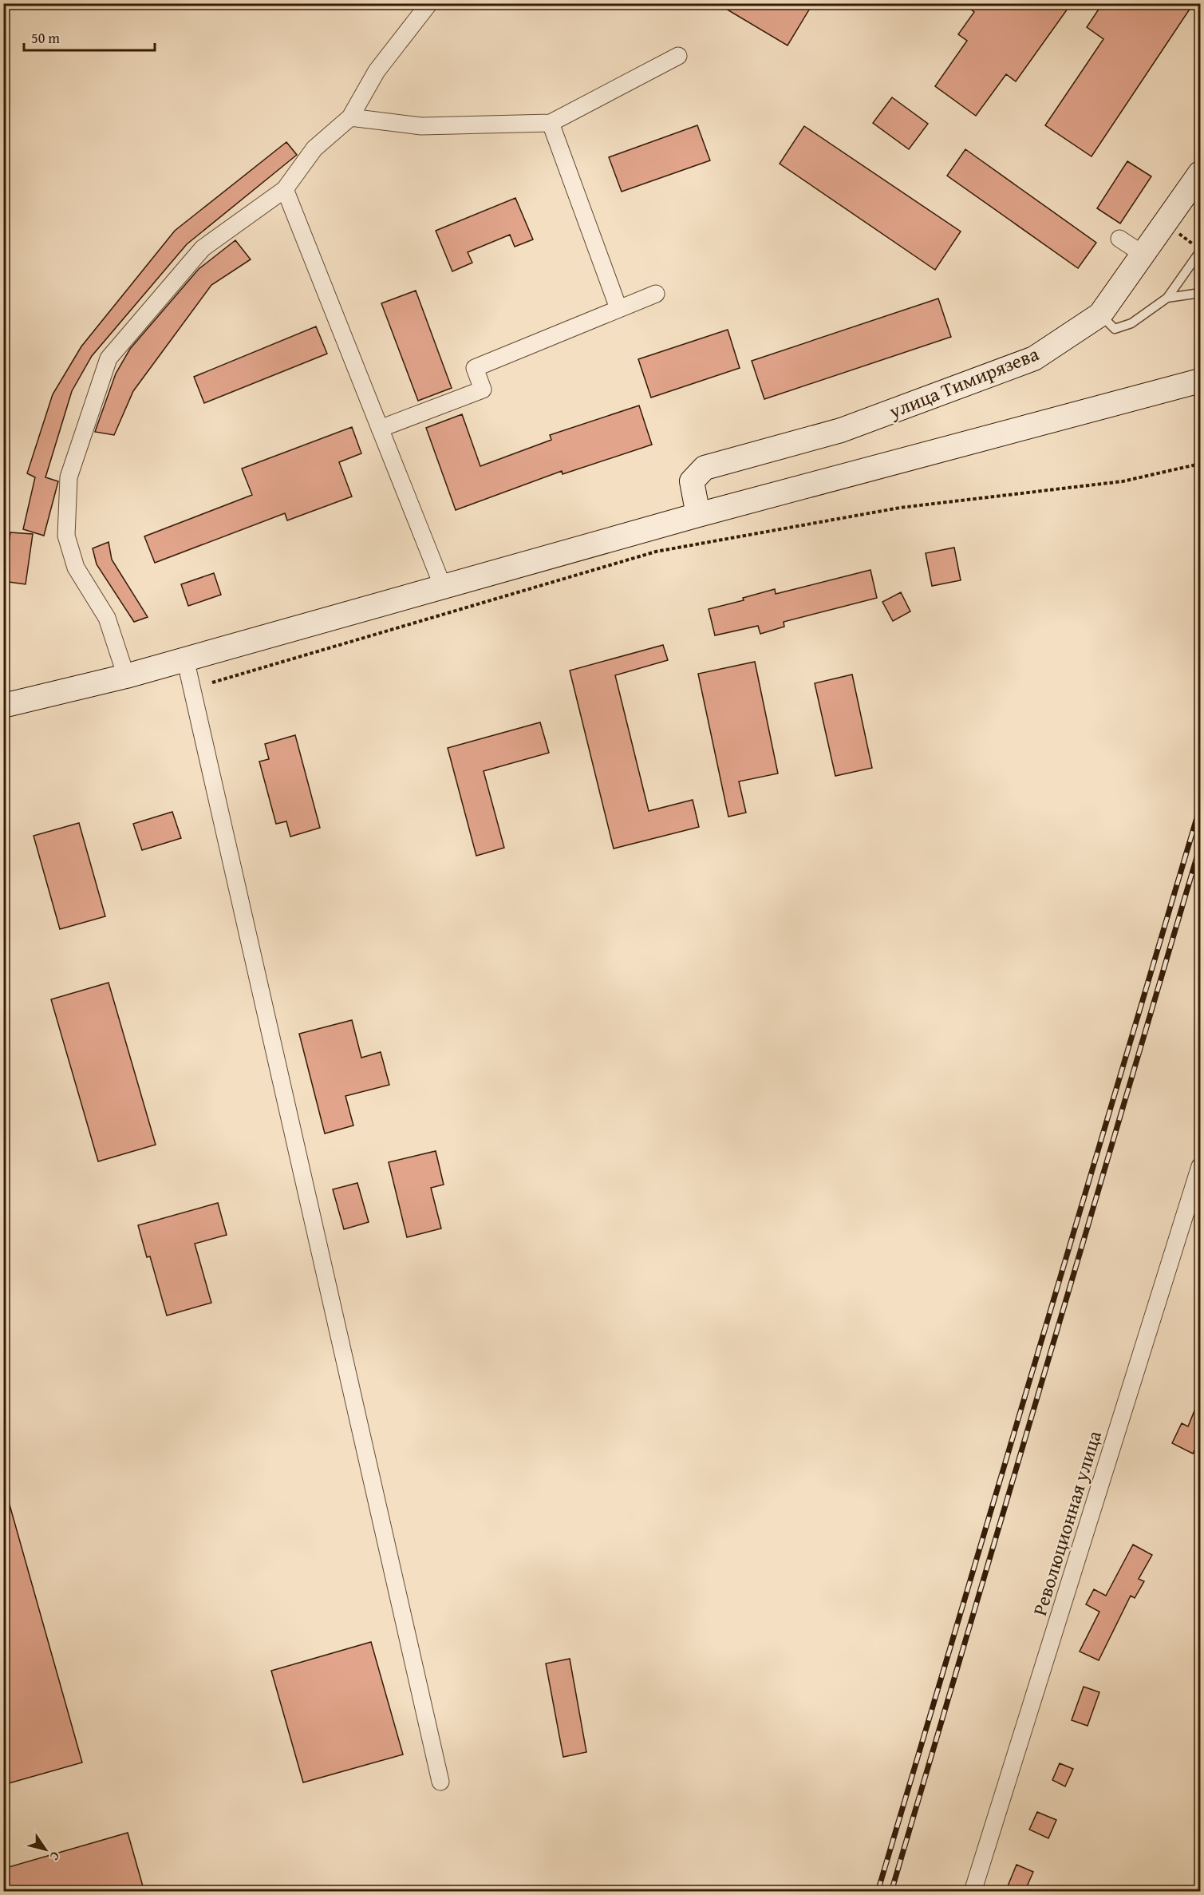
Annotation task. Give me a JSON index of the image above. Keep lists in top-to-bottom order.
{
  "streets": {
    "main road": ["улица Тимирязева"],
    "street": ["Революционная улица"]
  },
  "scale_bar": "50 m",
  "north": "bottom right"
}
